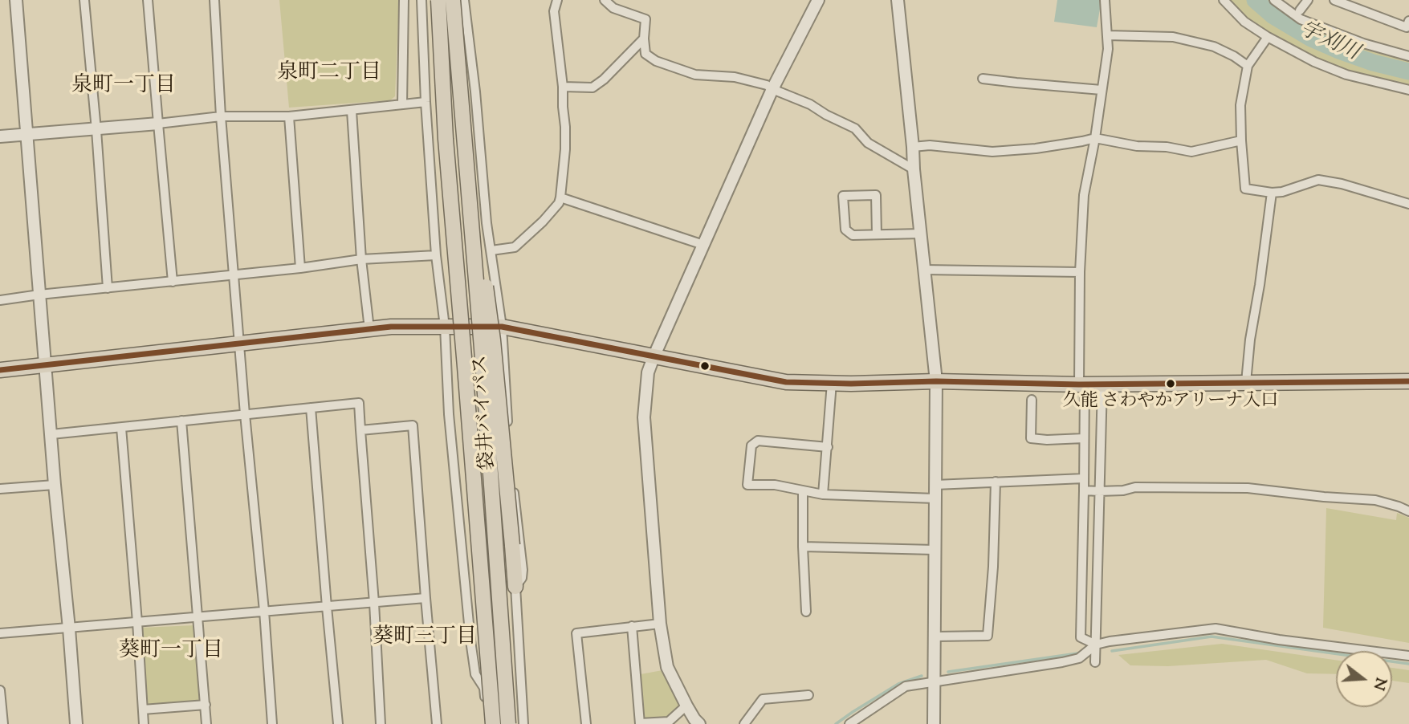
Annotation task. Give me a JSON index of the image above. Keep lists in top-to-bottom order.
{
  "streets": {
    "main road": ["袋井バイパス"]
  },
  "districts": [
    "泉町二丁目",
    "泉町一丁目",
    "葵町三丁目",
    "葵町一丁目"
  ],
  "water": ["宇刈川"],
  "places": ["久能 さわやかアリーナ入口"],
  "north": "right"
}
